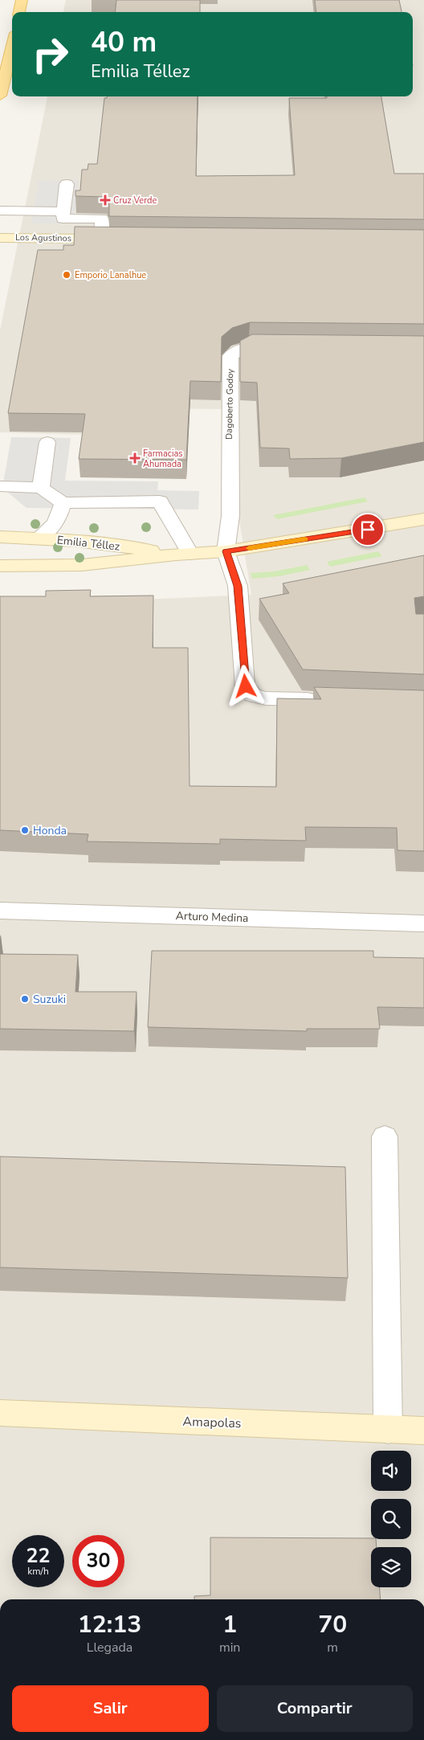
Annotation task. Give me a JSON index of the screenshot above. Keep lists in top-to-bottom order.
{
  "streets": {
    "street": [
      "Los Agustinos",
      "Dagoberto Godoy",
      "Emilia Téllez",
      "Arturo Medina",
      "Amapolas"
    ]
  },
  "crossings": [
    ["Dagoberto Godoy", "Emilia Téllez"]
  ],
  "places": {
    "health": ["Cruz Verde", "Farmacias Ahumada"],
    "other": ["Emporio Lanalhue", "Honda", "Suzuki"]
  },
  "page": {
    "turn": ["40 m", "Emilia Téllez"],
    "speed": "22 km/h",
    "limit": "30",
    "eta": [
      "12:13",
      "Llegada",
      "1",
      "min",
      "70",
      "m"
    ],
    "buttons": ["Salir", "Compartir"]
  }
}
